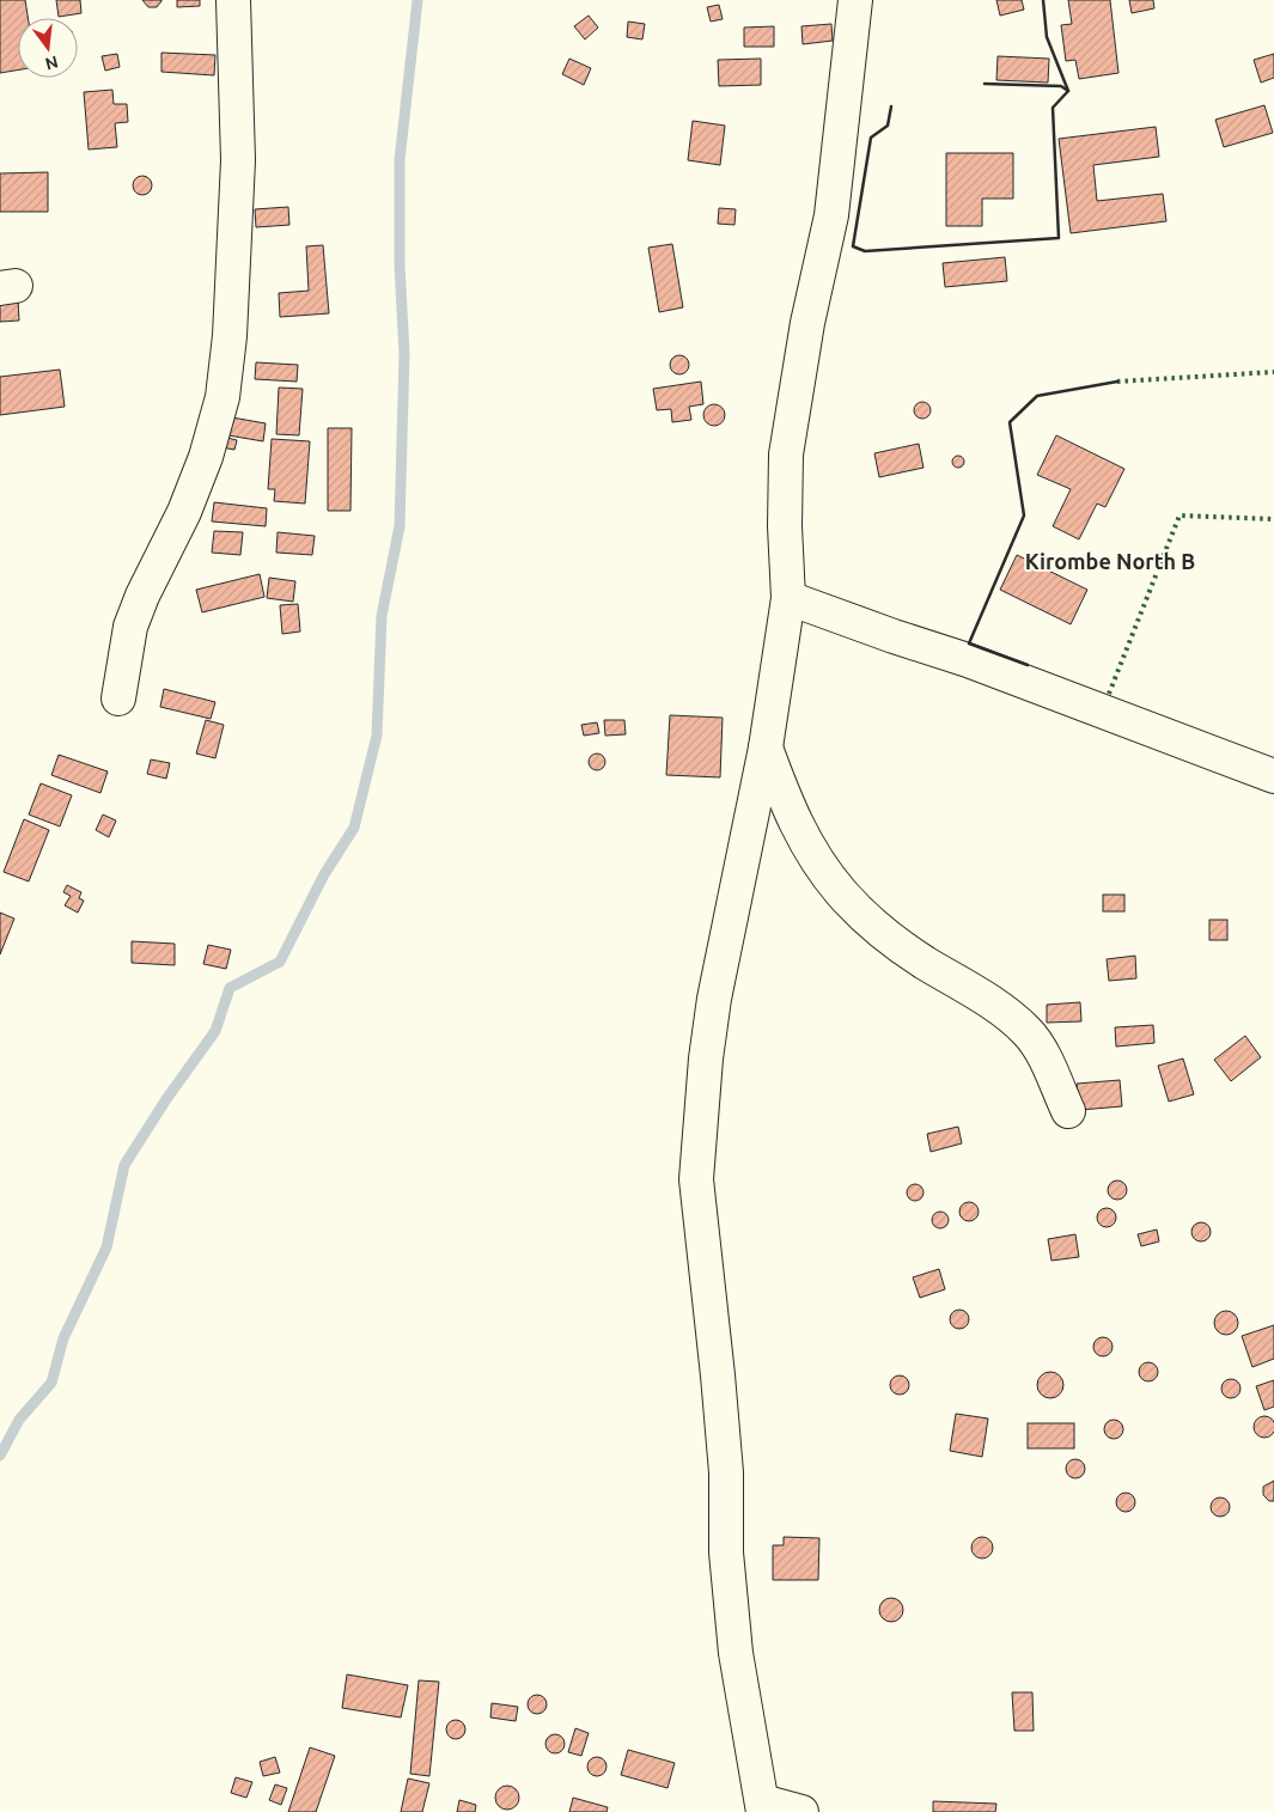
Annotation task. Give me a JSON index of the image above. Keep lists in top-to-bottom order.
{
  "districts": ["Kirombe North B"],
  "north": "bottom"
}
